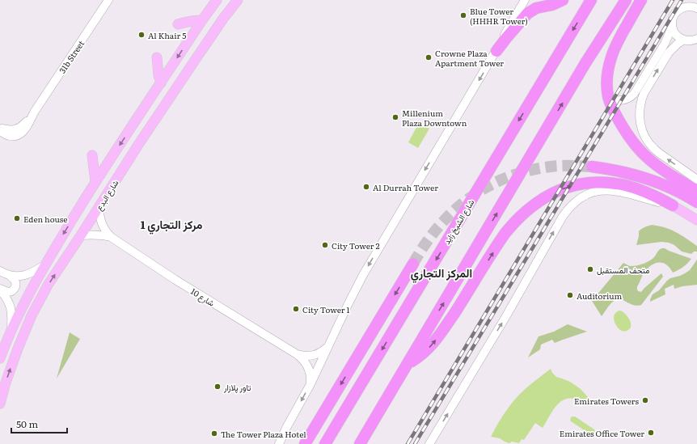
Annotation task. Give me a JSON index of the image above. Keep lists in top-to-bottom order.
{
  "streets": {
    "highway": ["شارع الشيخ زايد"],
    "main road": ["شارع البدع"],
    "street": ["31b Street", "شارع 10"]
  },
  "crossings": [
    ["شارع البدع", "شارع 10"]
  ],
  "districts": ["مركز التجاري 1", "المركز التجاري"],
  "places": [
    "Blue Tower (HHHR Tower)",
    "Al Khair 5",
    "Crowne Plaza Apartment Tower",
    "Millenium Plaza Downtown",
    "Al Durrah Tower",
    "Eden house",
    "City Tower 2",
    "متحف المستقبل",
    "Auditorium",
    "City Tower 1",
    "تاور پلازار",
    "Emirates Towers",
    "Emirates Office Tower",
    "The Tower Plaza Hotel"
  ],
  "scale_bar": "50 m"
}
